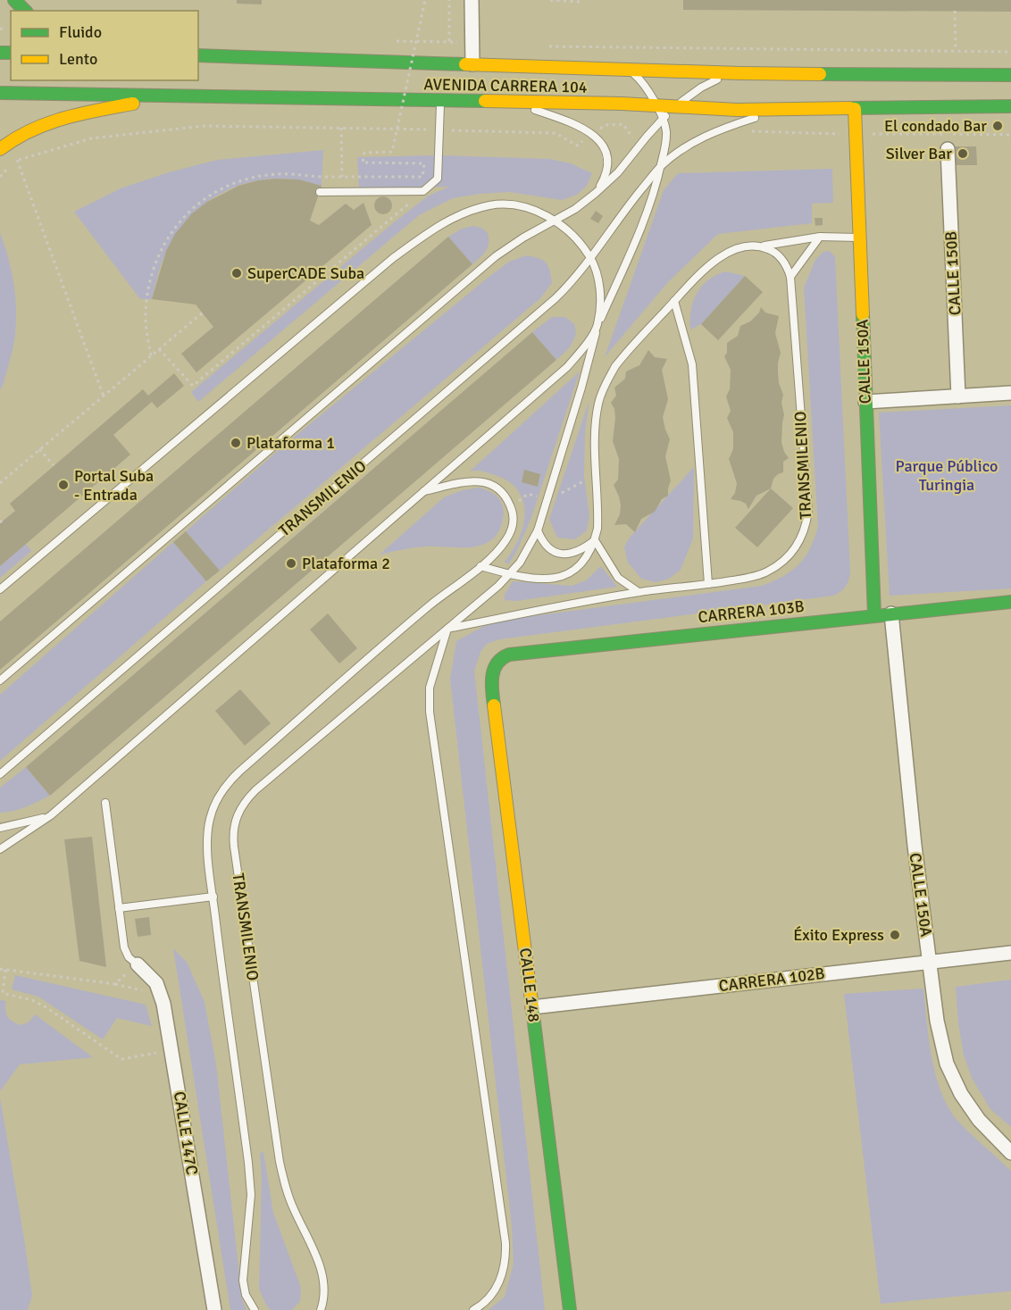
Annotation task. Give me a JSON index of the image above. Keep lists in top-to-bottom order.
{
  "streets": {
    "main road": [
      "AVENIDA CARRERA 104",
      "CALLE 150A",
      "CARRERA 103B",
      "CALLE 148"
    ],
    "street": ["CALLE 150B", "CARRERA 102B", "CALLE 147C"],
    "lane": ["TRANSMILENIO"]
  },
  "crossings": [
    ["AVENIDA CARRERA 104", "CALLE 150A"],
    ["AVENIDA CARRERA 104", "TRANSMILENIO"],
    ["CALLE 150A", "CARRERA 103B"],
    ["CALLE 150A", "CARRERA 102B"],
    ["CARRERA 103B", "CALLE 148"],
    ["CARRERA 102B", "CALLE 148"]
  ],
  "parks": ["Parque Público Turingia"],
  "places": [
    "El condado Bar",
    "Silver Bar",
    "SuperCADE Suba",
    "Plataforma 1",
    "Portal Suba - Entrada",
    "Plataforma 2",
    "Éxito Express"
  ],
  "legend": ["Fluido", "Lento"]
}
